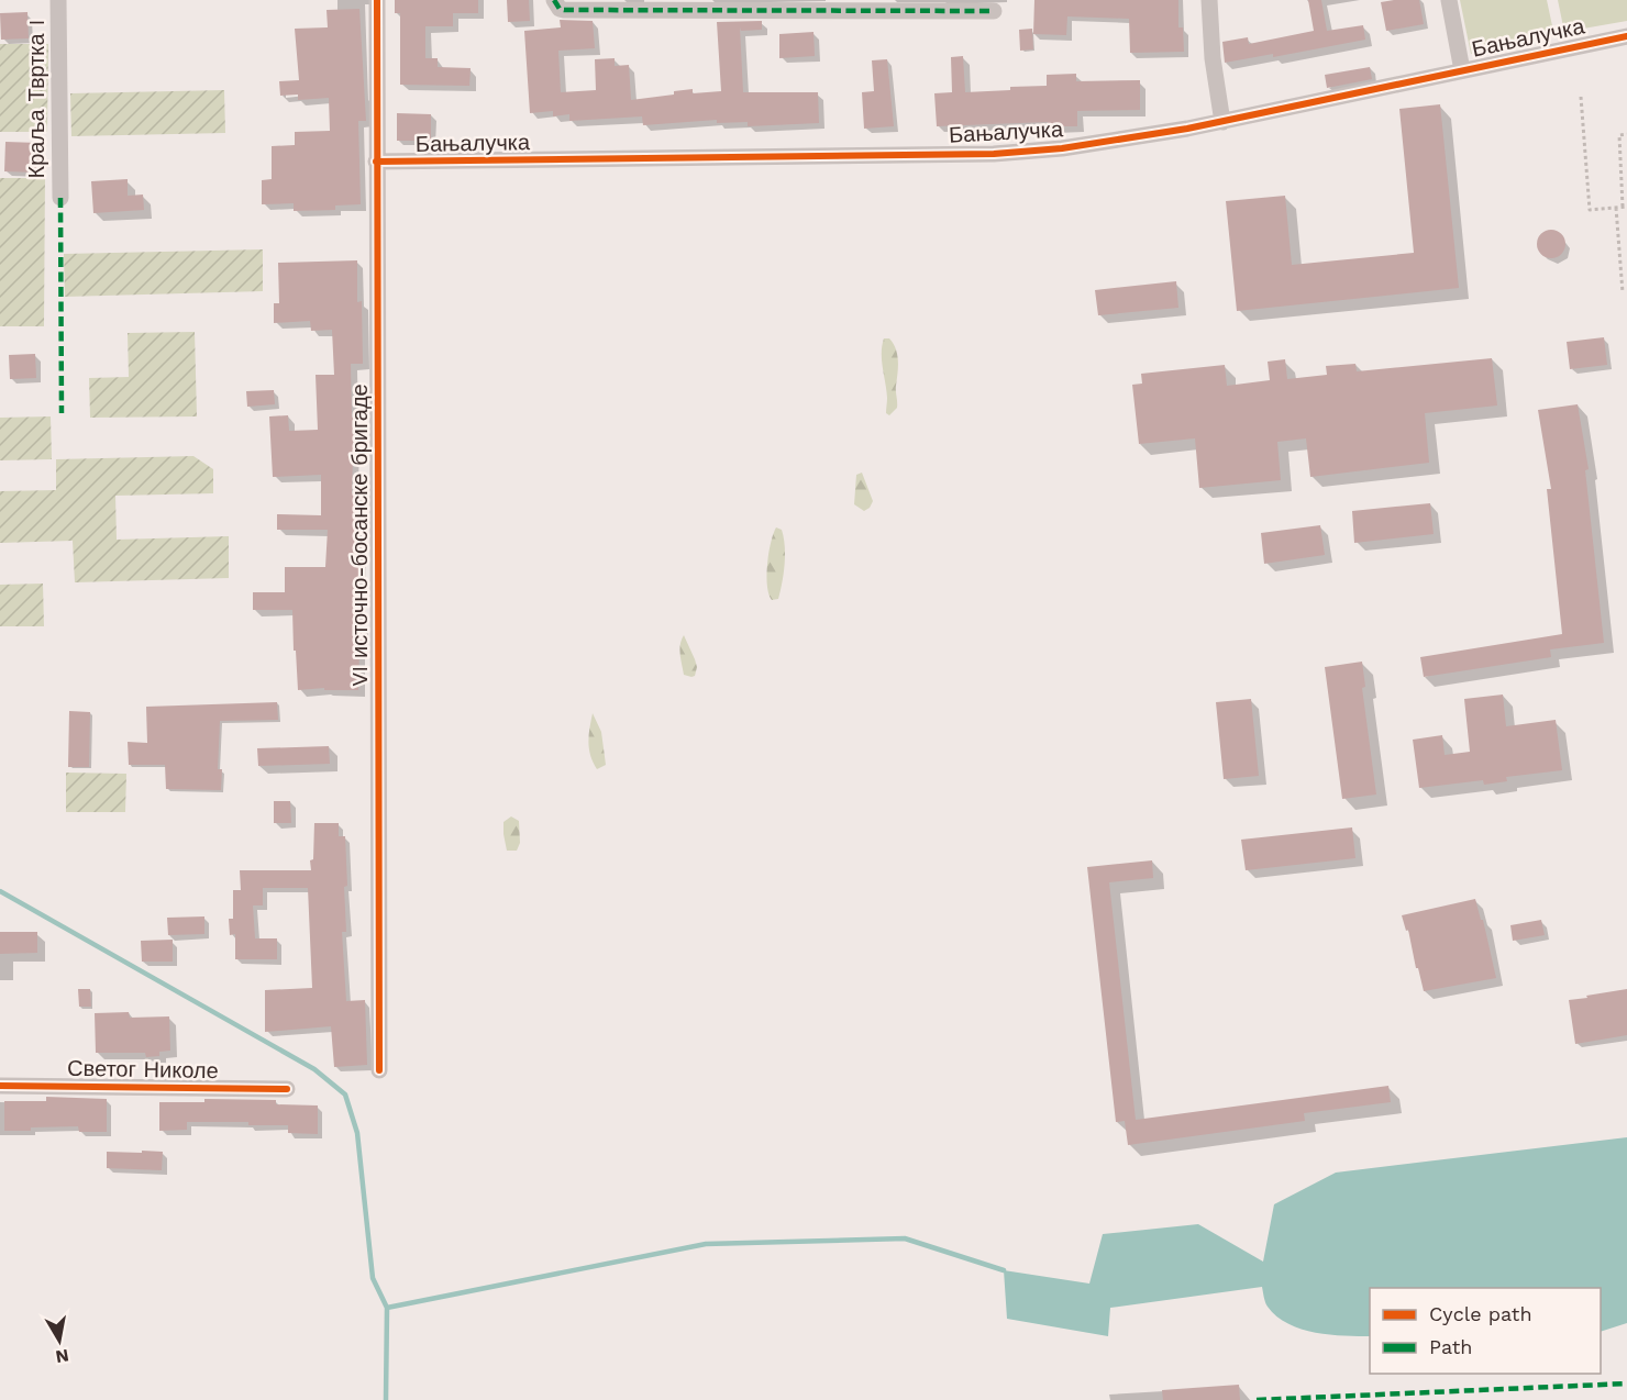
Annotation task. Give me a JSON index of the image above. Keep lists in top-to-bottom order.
{
  "streets": {
    "street": [
      "Бањалучка",
      "Краља Твртка I",
      "VI источно-босанске бригаде",
      "Светог Николе"
    ]
  },
  "crossings": [
    ["Бањалучка", "VI источно-босанске бригаде"]
  ],
  "legend": ["Cycle path", "Path"],
  "north": "bottom"
}
